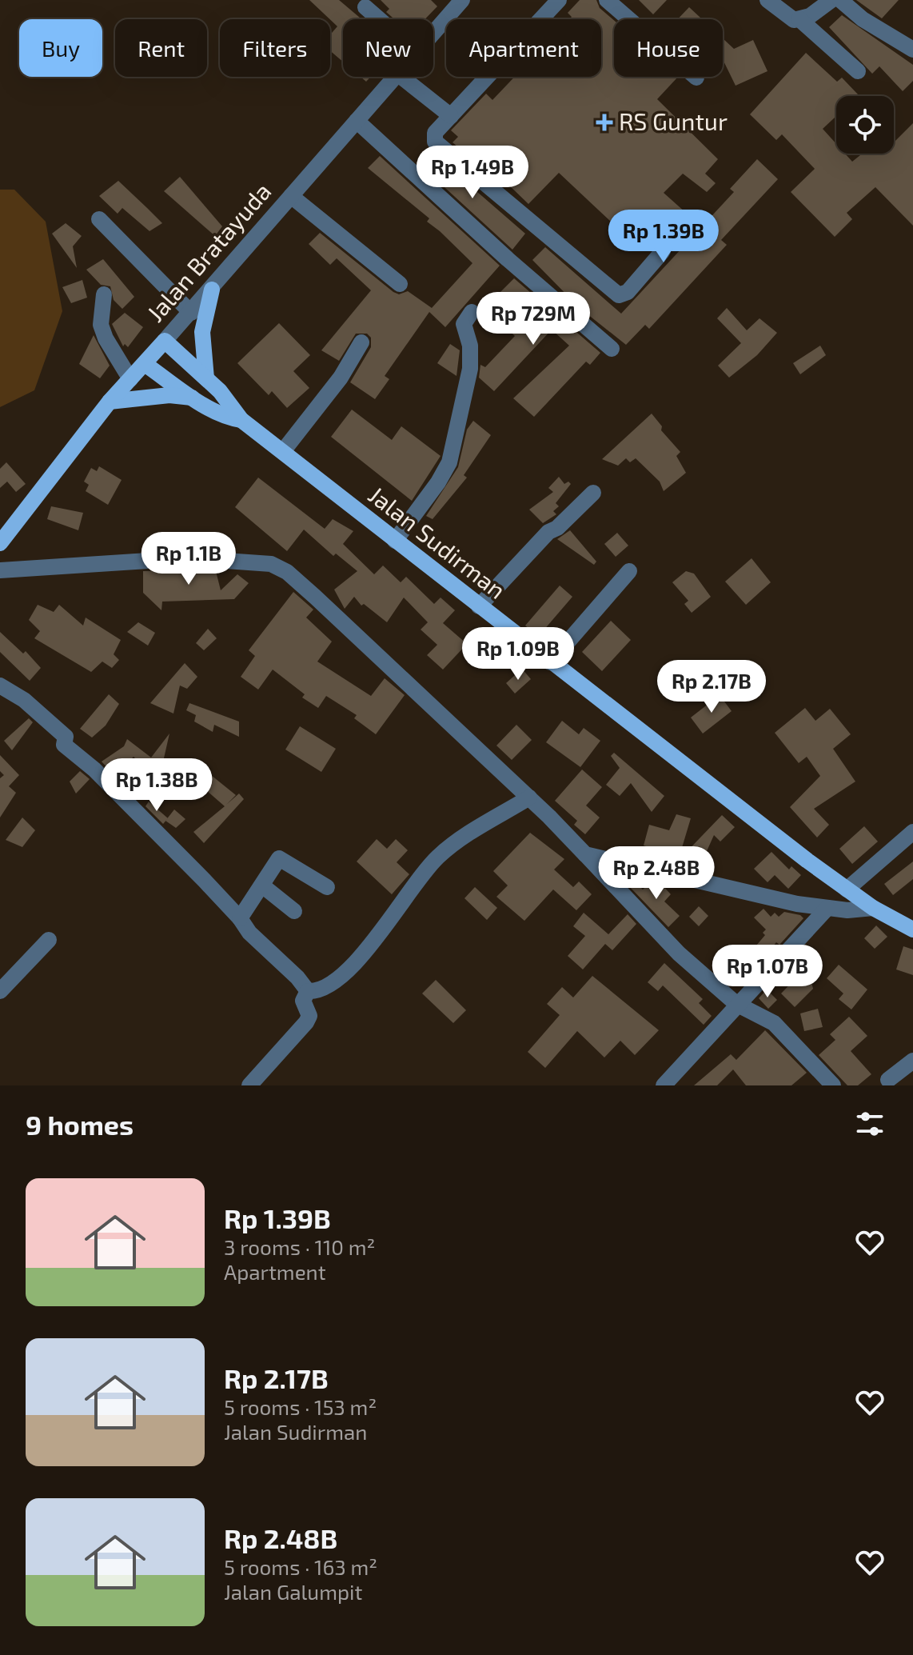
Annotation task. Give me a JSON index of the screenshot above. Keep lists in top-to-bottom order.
{
  "streets": {
    "main road": ["Jalan Bratayuda", "Jalan Sudirman"]
  },
  "places": {
    "health": ["RS Guntur"]
  },
  "page": {
    "chip": [
      "Buy",
      "Rent",
      "Filters",
      "New",
      "Apartment",
      "House"
    ],
    "price": [
      "Rp 1.49B",
      "Rp 1.39B",
      "Rp 729M",
      "Rp 1.1B",
      "Rp 1.09B",
      "Rp 2.17B",
      "Rp 1.38B",
      "Rp 2.48B",
      "Rp 1.07B"
    ],
    "heading": "9 homes",
    "list": [
      {
        "name": "Rp 1.39B",
        "note": "3 rooms · 110 m² · Apartment"
      },
      {
        "name": "Rp 2.17B",
        "note": "5 rooms · 153 m² · Jalan Sudirman"
      },
      {
        "name": "Rp 2.48B",
        "note": "5 rooms · 163 m² · Jalan Galumpit"
      }
    ]
  }
}
